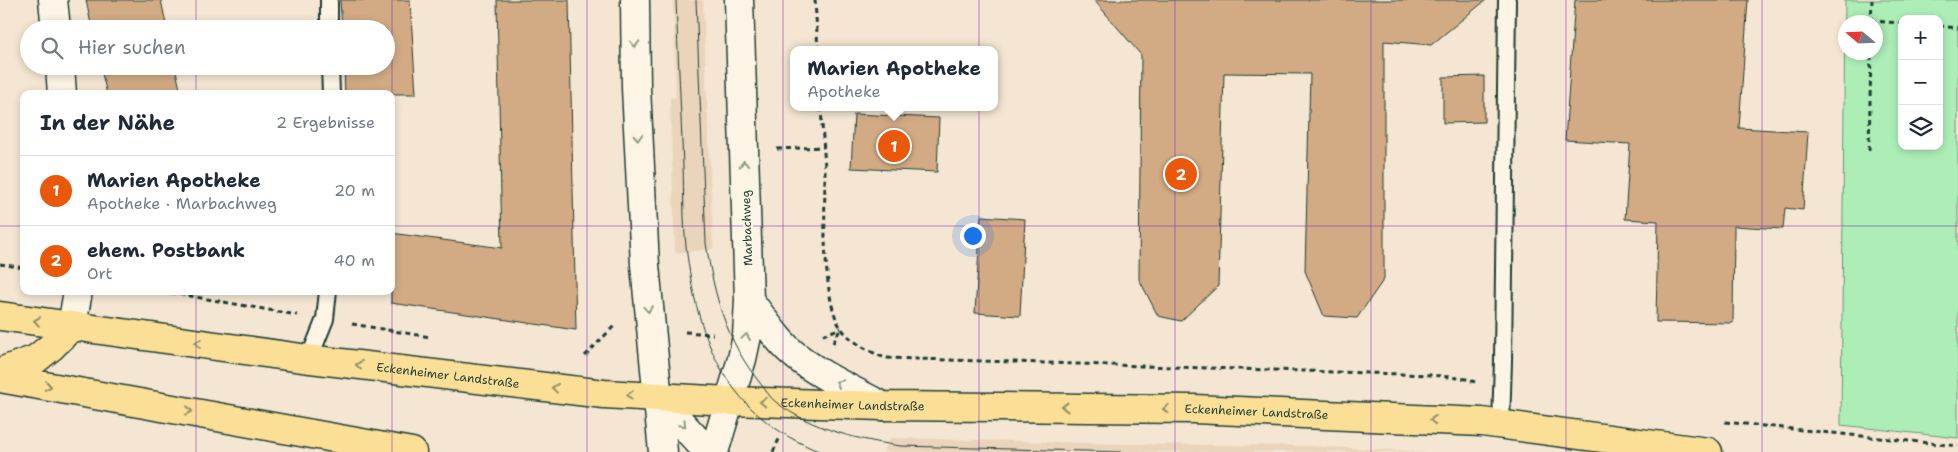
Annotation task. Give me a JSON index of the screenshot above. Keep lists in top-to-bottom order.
{
  "streets": {
    "main road": ["Marbachweg", "Eckenheimer Landstraße"]
  },
  "crossings": [
    ["Marbachweg", "Eckenheimer Landstraße"]
  ],
  "one_way": ["Eckenheimer Landstraße"],
  "north": "left",
  "page": {
    "map_buttons": ["+", "−"],
    "search": "Hier suchen",
    "popup": ["Marien Apotheke", "Apotheke"],
    "heading": ["In der Nähe", "2 Ergebnisse"],
    "pins": ["1", "2"],
    "list": [
      {
        "mark": "1",
        "name": "Marien Apotheke",
        "note": "Apotheke · Marbachweg",
        "value": "20 m"
      },
      {
        "mark": "2",
        "name": "ehem. Postbank",
        "note": "Ort",
        "value": "40 m"
      }
    ]
  }
}
